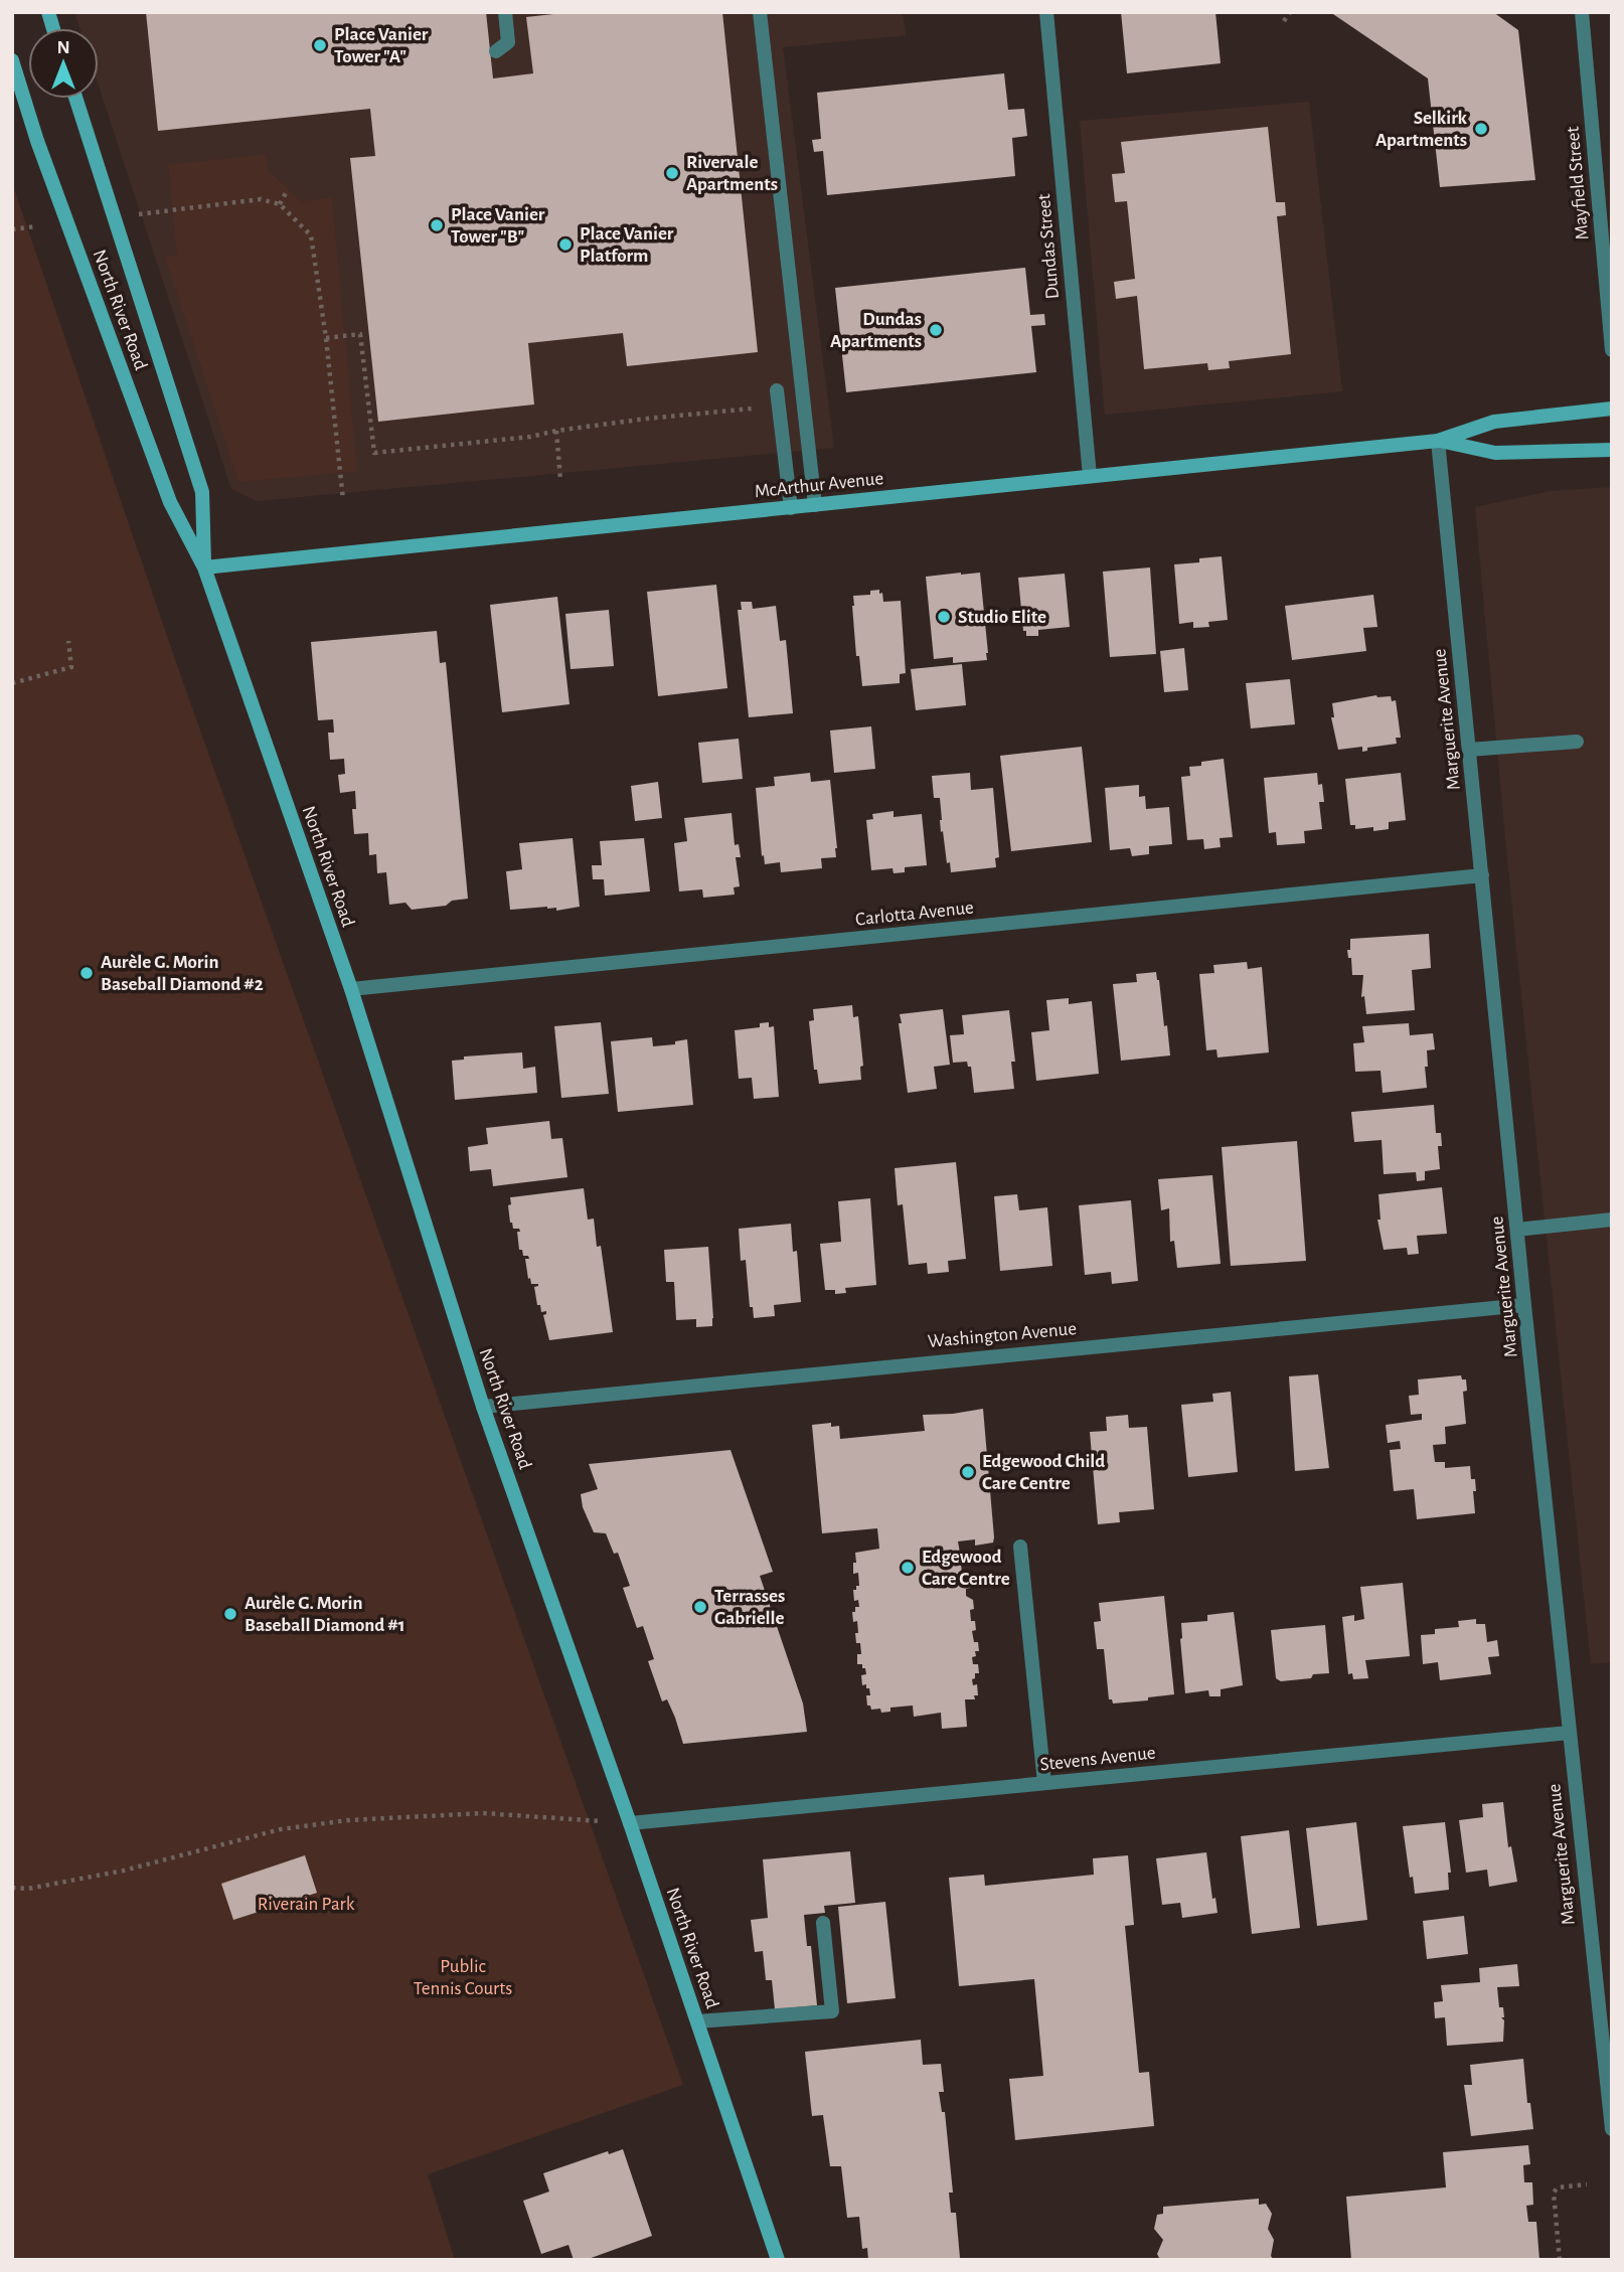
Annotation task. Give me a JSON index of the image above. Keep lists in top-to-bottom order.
{
  "streets": {
    "main road": ["North River Road", "McArthur Avenue"],
    "street": [
      "Mayfield Street",
      "Dundas Street",
      "Marguerite Avenue",
      "Carlotta Avenue",
      "Washington Avenue",
      "Stevens Avenue"
    ]
  },
  "crossings": [
    ["Dundas Street", "McArthur Avenue"],
    ["North River Road", "McArthur Avenue"],
    ["North River Road", "Carlotta Avenue"],
    ["North River Road", "Washington Avenue"],
    ["North River Road", "Stevens Avenue"],
    ["McArthur Avenue", "Marguerite Avenue"],
    ["Marguerite Avenue", "Carlotta Avenue"],
    ["Marguerite Avenue", "Washington Avenue"],
    ["Marguerite Avenue", "Stevens Avenue"]
  ],
  "parks": ["Riverain Park", "Public Tennis Courts"],
  "places": [
    "Place Vanier Tower \"A\"",
    "Selkirk Apartments",
    "Rivervale Apartments",
    "Place Vanier Tower \"B\"",
    "Place Vanier Platform",
    "Dundas Apartments",
    "Studio Elite",
    "Aurèle G. Morin Baseball Diamond #2",
    "Edgewood Child Care Centre",
    "Edgewood Care Centre",
    "Terrasses Gabrielle",
    "Aurèle G. Morin Baseball Diamond #1"
  ],
  "north": "top"
}
